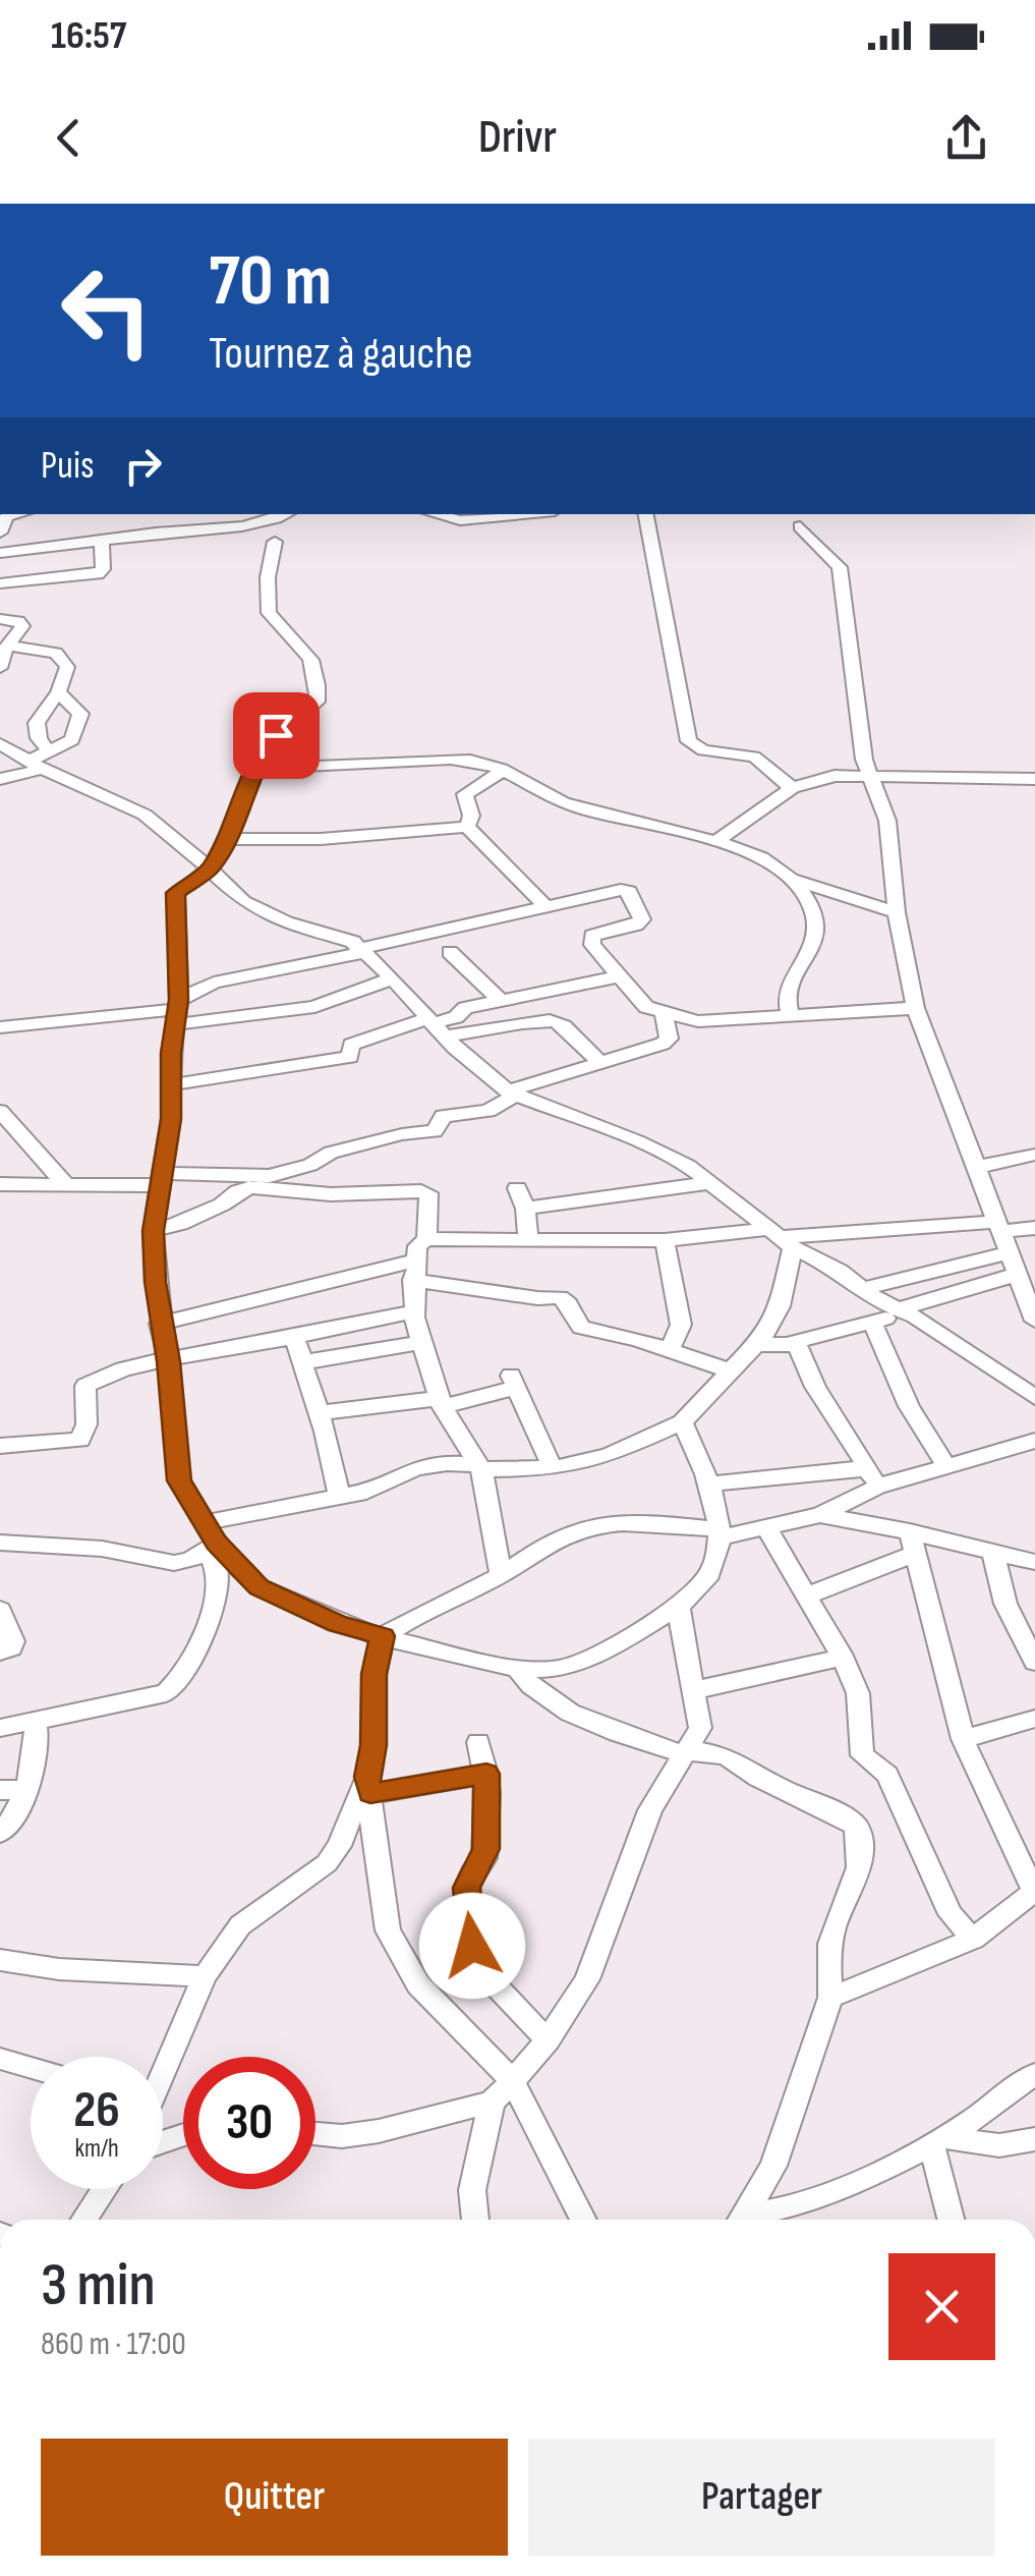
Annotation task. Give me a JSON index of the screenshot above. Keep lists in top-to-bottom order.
{
  "page": {
    "status": "16:57",
    "header": "Drivr",
    "turn": ["70 m", "Tournez à gauche"],
    "then": "Puis",
    "speed": "26 km/h",
    "limit": "30",
    "heading": ["3 min", "860 m · 17:00"],
    "buttons": ["Quitter", "Partager"]
  }
}
